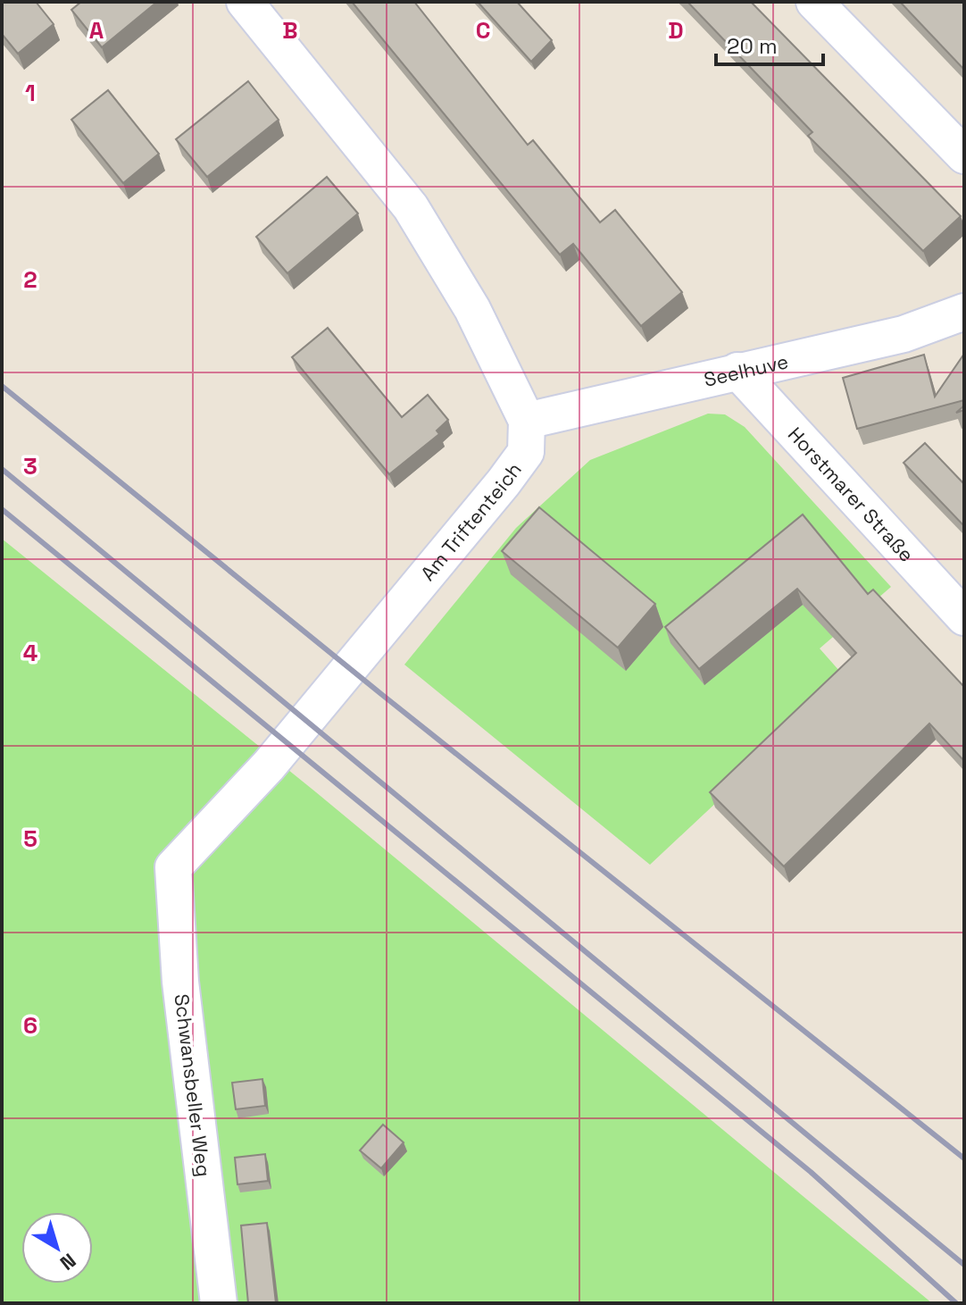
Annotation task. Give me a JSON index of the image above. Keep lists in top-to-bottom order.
{
  "streets": {
    "street": [
      "Seelhuve",
      "Horstmarer Straße",
      "Am Triftenteich",
      "Schwansbeller Weg"
    ]
  },
  "crossings": [
    ["Seelhuve", "Horstmarer Straße"],
    ["Seelhuve", "Am Triftenteich"],
    ["Am Triftenteich", "Schwansbeller Weg"]
  ],
  "scale_bar": "20 m",
  "north": "bottom right",
  "grid": {
    "columns": [
      "A",
      "B",
      "C",
      "D"
    ],
    "rows": [
      "1",
      "2",
      "3",
      "4",
      "5",
      "6"
    ]
  }
}
